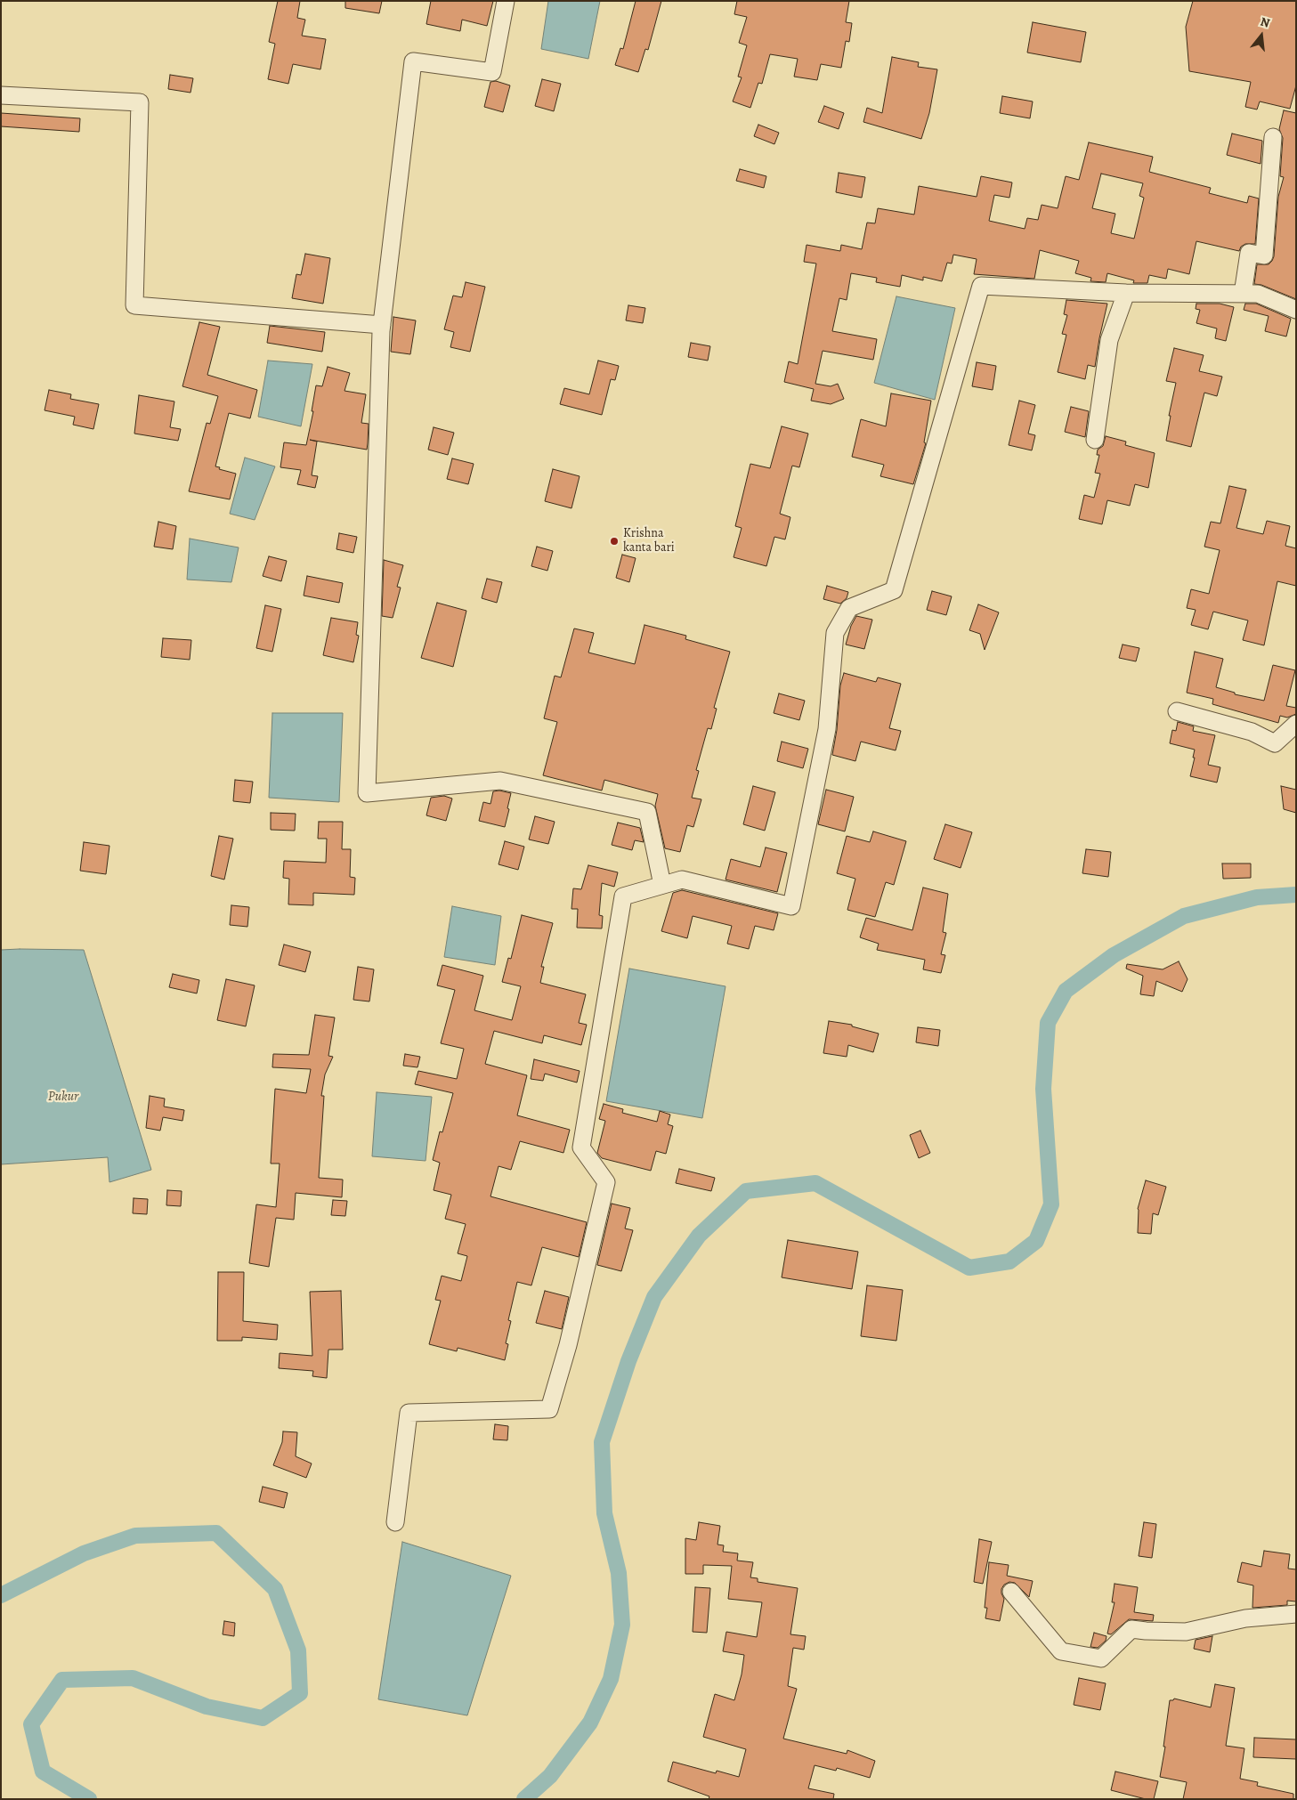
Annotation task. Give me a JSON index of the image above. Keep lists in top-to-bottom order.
{
  "water": ["Pukur"],
  "places": ["Krishna kanta bari"],
  "north": "top"
}
